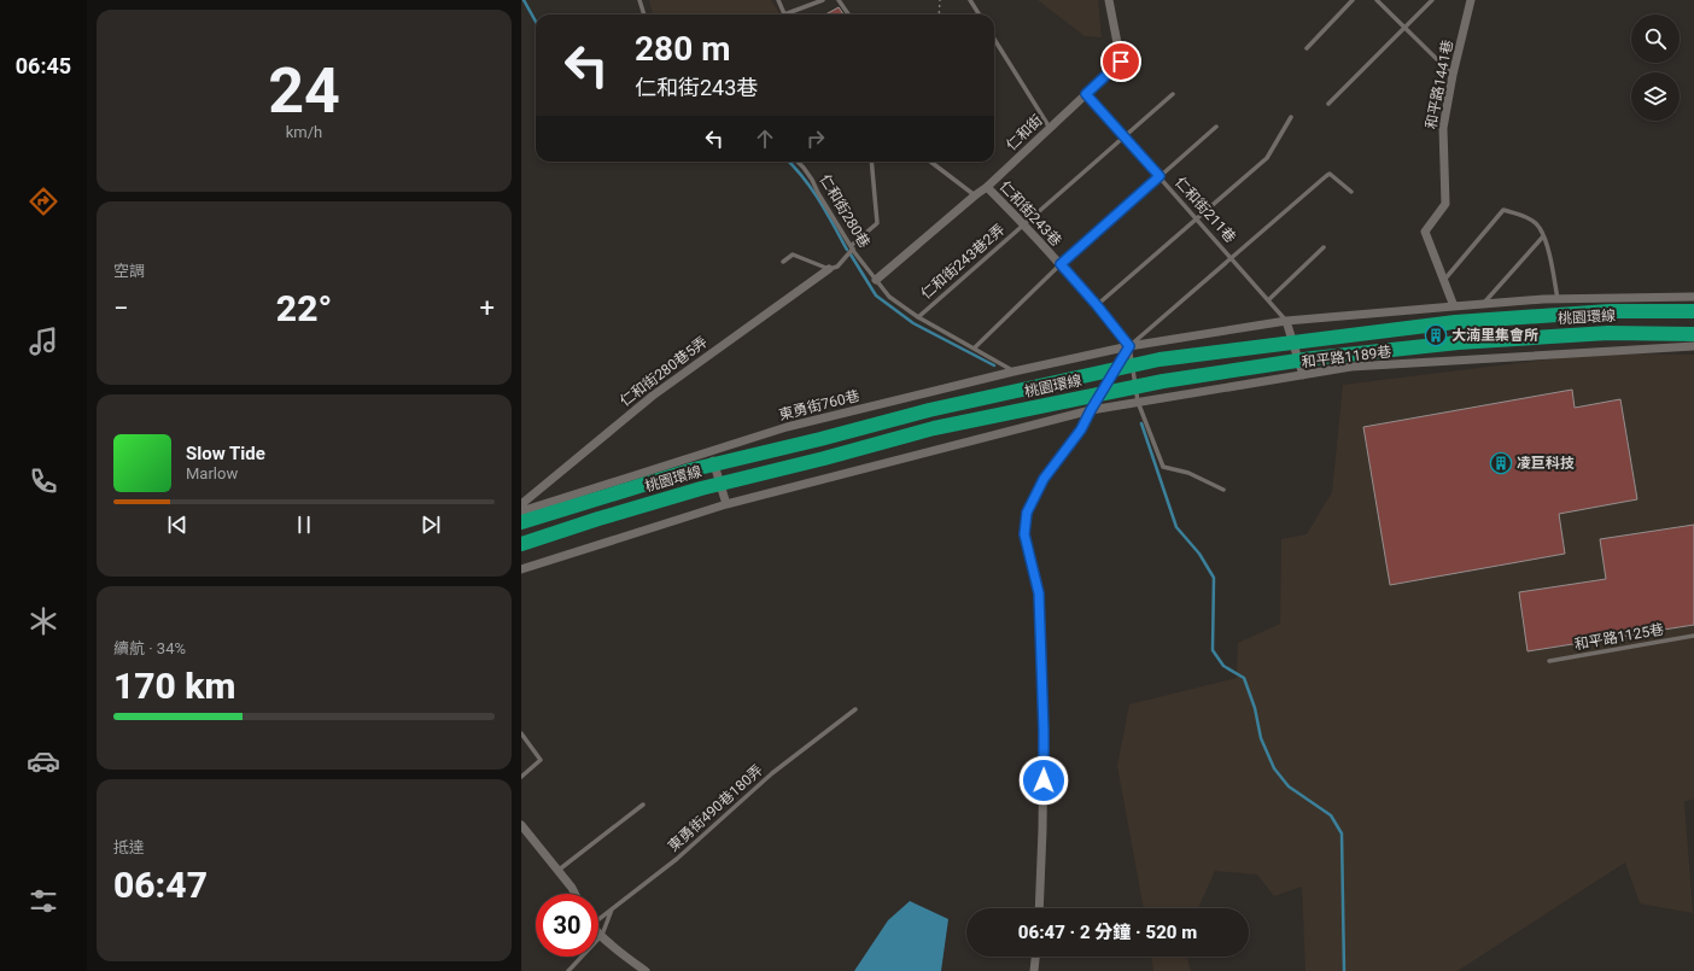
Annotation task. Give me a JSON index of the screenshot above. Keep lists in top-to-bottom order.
{
  "streets": {
    "highway": ["桃園環線"],
    "street": [
      "和平路1441巷",
      "仁和街",
      "仁和街243巷",
      "和平路1189巷",
      "仁和街280巷5弄",
      "東勇街760巷"
    ],
    "lane": [
      "仁和街211巷",
      "仁和街280巷",
      "仁和街243巷2弄",
      "和平路1125巷",
      "東勇街490巷180弄"
    ]
  },
  "crossings": [
    ["仁和街", "仁和街211巷"],
    ["仁和街", "仁和街280巷"],
    ["仁和街", "仁和街243巷"],
    ["仁和街211巷", "仁和街243巷2弄"],
    ["仁和街280巷", "仁和街243巷2弄"],
    ["仁和街280巷", "東勇街760巷"],
    ["仁和街243巷", "仁和街243巷2弄"],
    ["仁和街243巷", "東勇街760巷"]
  ],
  "places": {
    "building": ["大湳里集會所", "凌巨科技"]
  },
  "page": {
    "tabs": "06:45",
    "tile": [
      ["24", "km/h"],
      "空調",
      ["續航 · 34%", "170 km"],
      ["抵達", "06:47"]
    ],
    "turn": ["280 m", "仁和街243巷"],
    "heat": ["−", "22°", "+"],
    "song": ["Slow Tide", "Marlow"],
    "limit": "30",
    "trip": "06:47 · 2 分鐘 · 520 m"
  }
}
